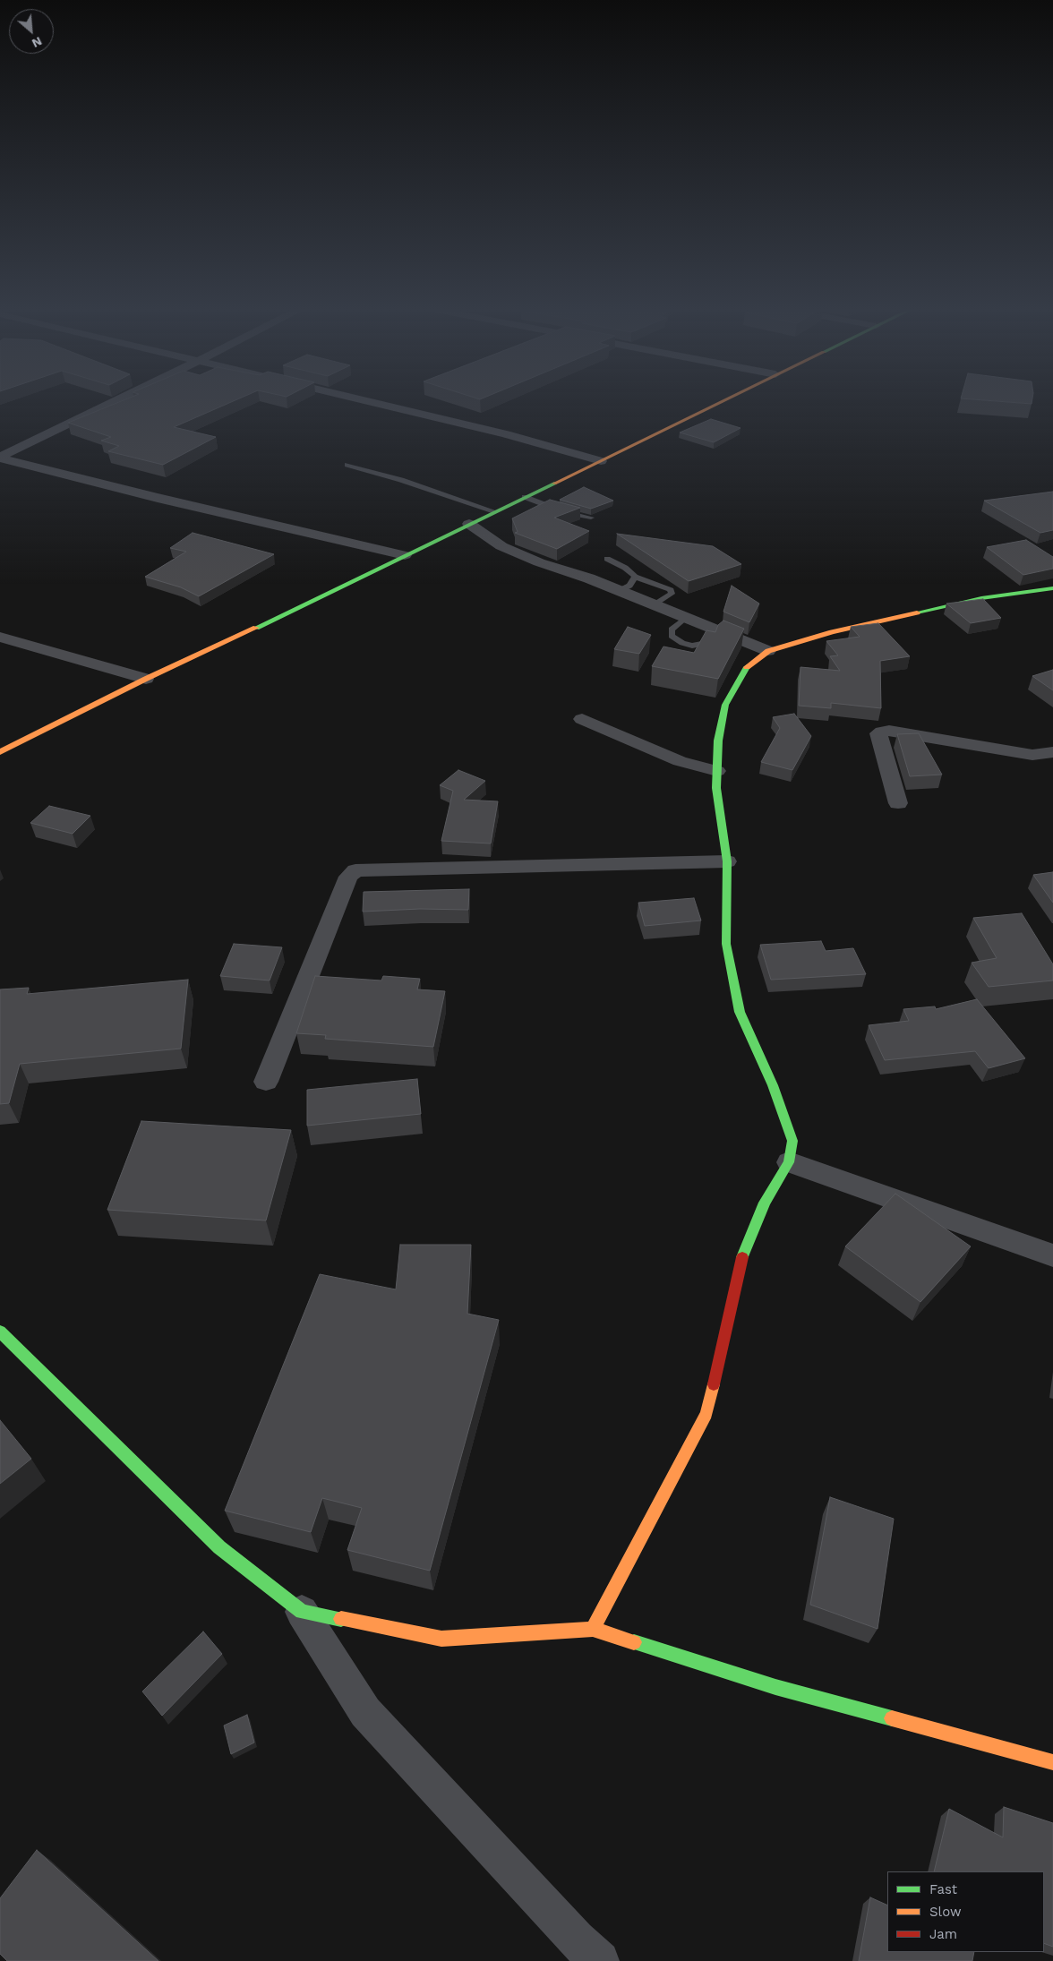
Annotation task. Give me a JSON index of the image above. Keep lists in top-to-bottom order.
{
  "legend": ["Fast", "Slow", "Jam"],
  "north": "bottom right"
}
